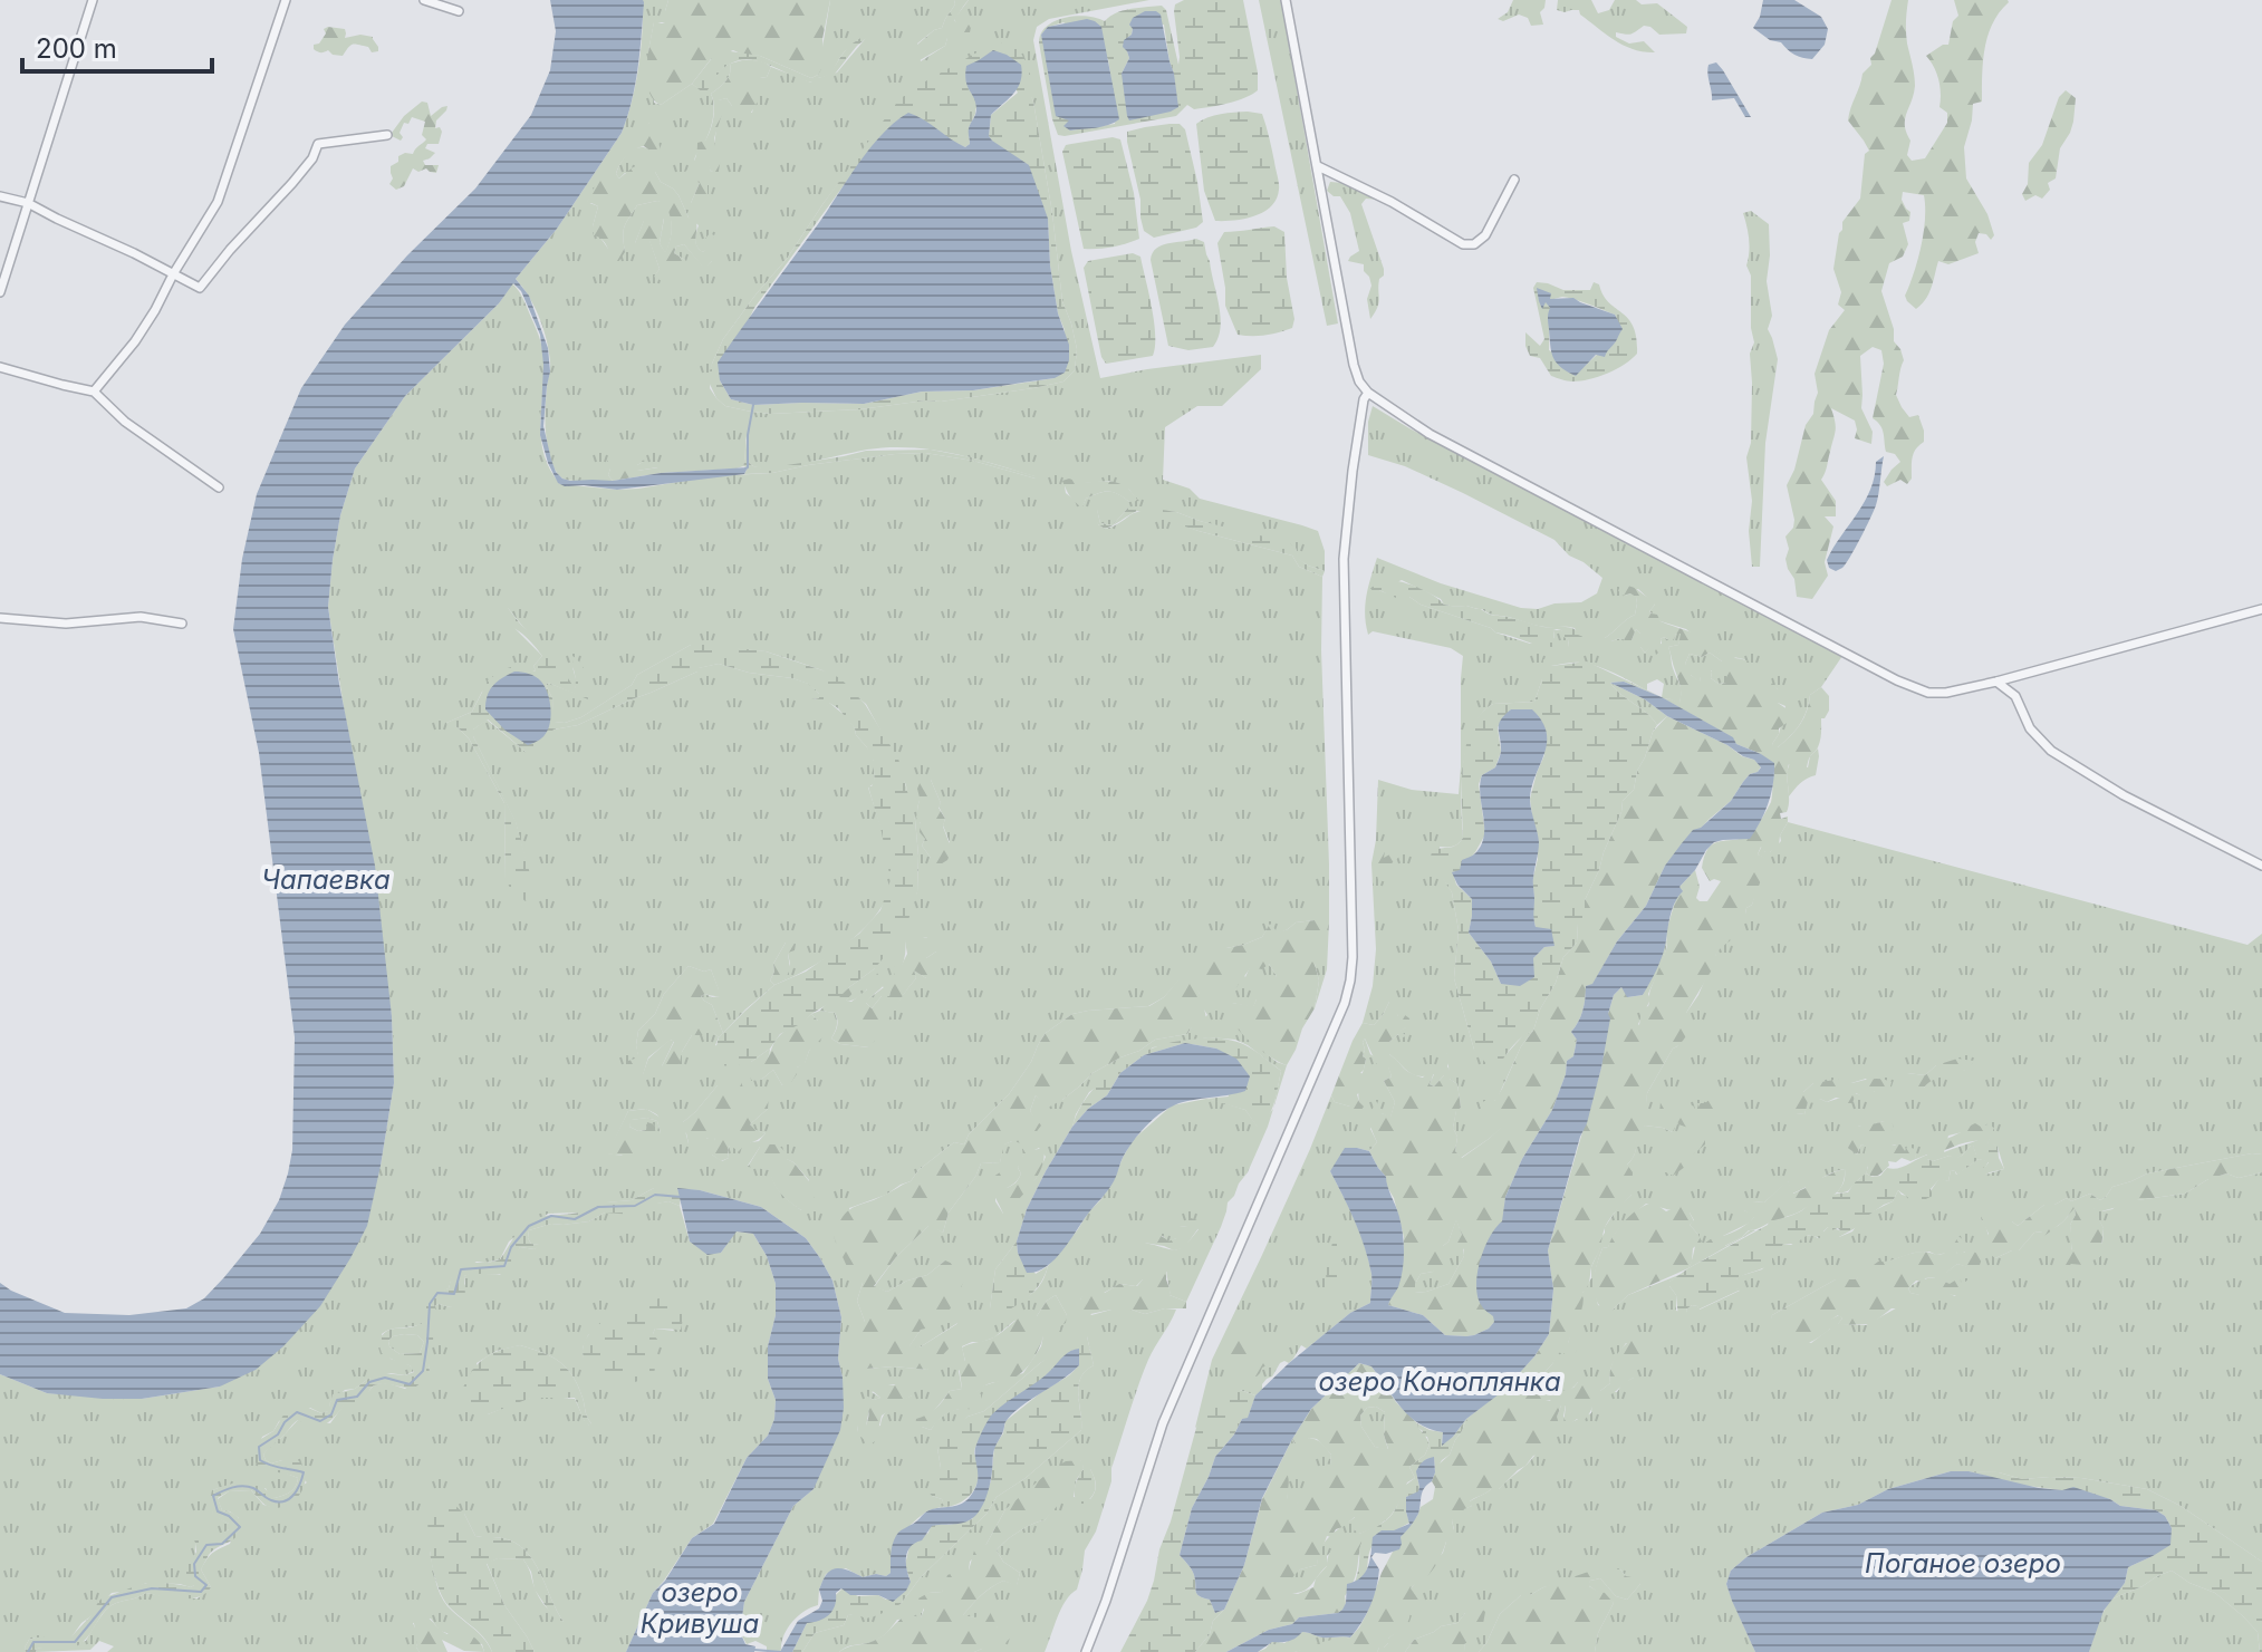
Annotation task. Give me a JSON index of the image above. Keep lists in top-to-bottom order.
{
  "water": [
    "Чапаевка",
    "озеро Коноплянка",
    "Поганое озеро",
    "озеро Кривуша"
  ],
  "scale_bar": "200 m"
}
